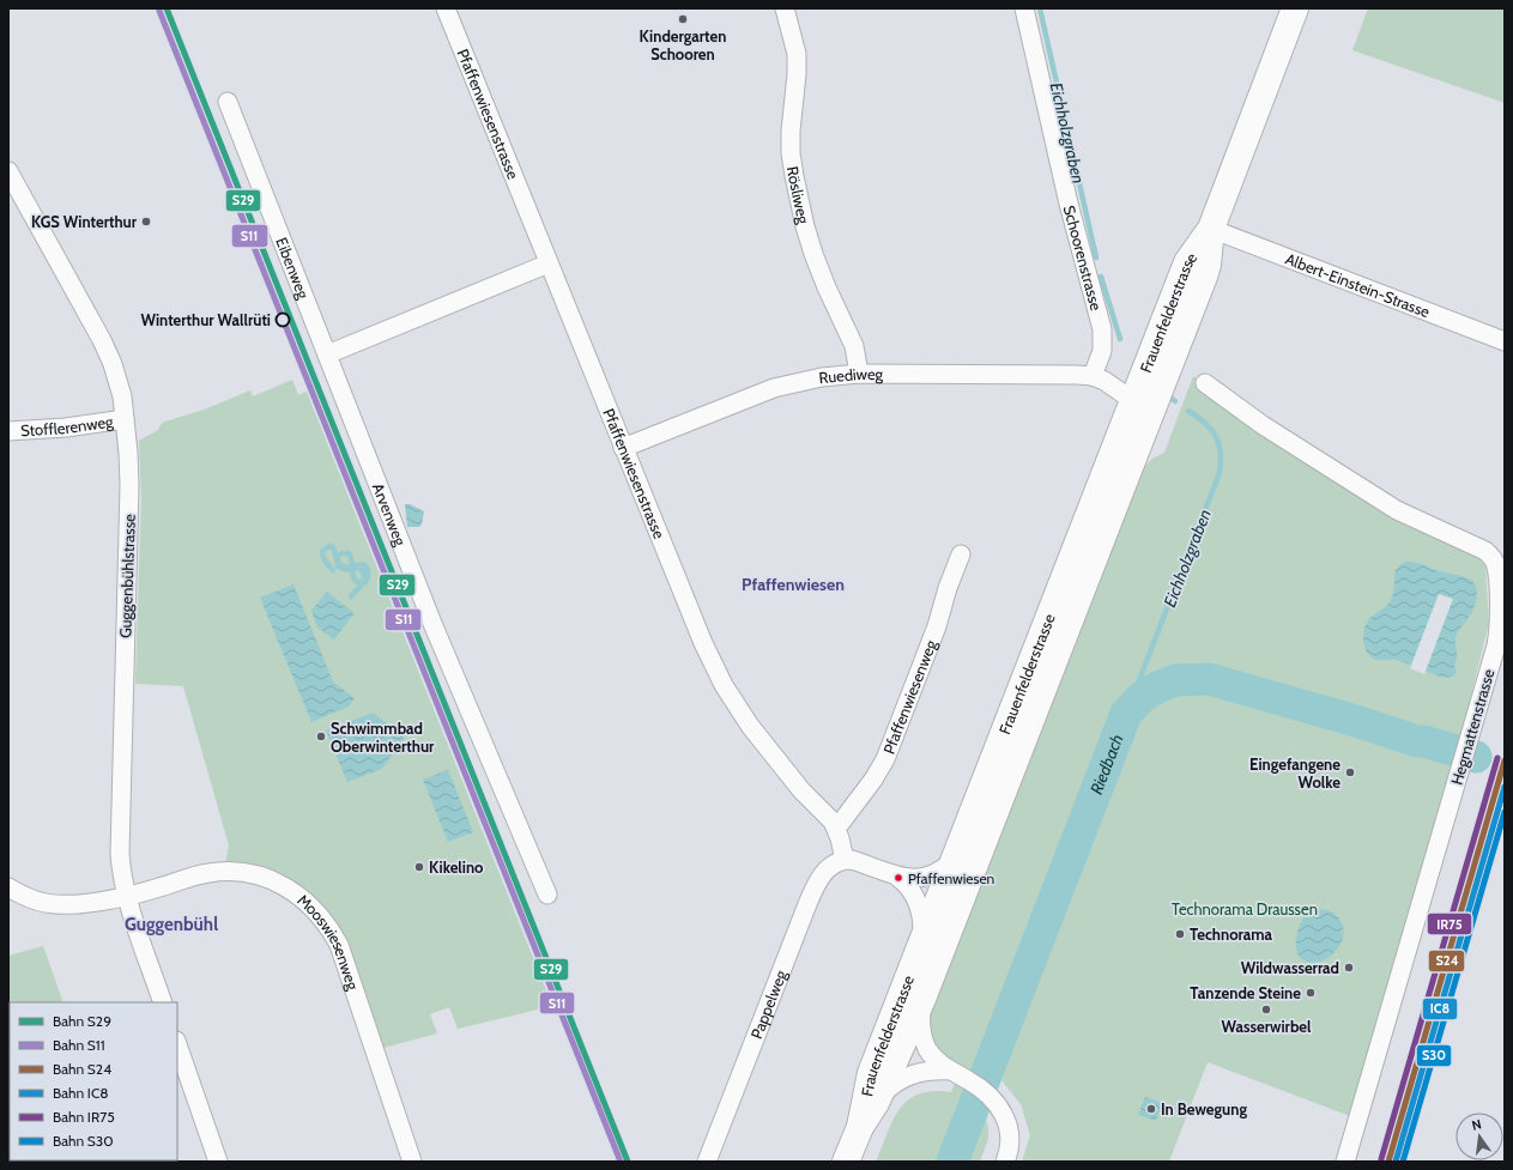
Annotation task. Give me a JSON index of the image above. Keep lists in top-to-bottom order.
{
  "streets": {
    "main road": ["Frauenfelderstrasse"],
    "street": [
      "Pfaffenwiesenstrasse",
      "Rösliweg",
      "Schoorenstrasse",
      "Eibenweg",
      "Albert-Einstein-Strasse",
      "Ruediweg",
      "Stofflerenweg",
      "Arvenweg",
      "Guggenbühlstrasse",
      "Pfaffenwiesenweg",
      "Hegmattenstrasse",
      "Mooswiesenweg",
      "Pappelweg"
    ]
  },
  "crossings": [
    ["Pfaffenwiesenstrasse", "Ruediweg"],
    ["Pfaffenwiesenstrasse", "Pfaffenwiesenweg"],
    ["Pfaffenwiesenstrasse", "Pappelweg"],
    ["Rösliweg", "Ruediweg"],
    ["Schoorenstrasse", "Ruediweg"],
    ["Eibenweg", "Arvenweg"],
    ["Albert-Einstein-Strasse", "Frauenfelderstrasse"],
    ["Stofflerenweg", "Guggenbühlstrasse"],
    ["Guggenbühlstrasse", "Mooswiesenweg"]
  ],
  "districts": ["Pfaffenwiesen", "Guggenbühl"],
  "water": ["Eichholzgraben", "Riedbach"],
  "parks": ["Technorama Draussen"],
  "places": [
    "Kindergarten Schooren",
    "KGS Winterthur",
    "Winterthur Wallrüti",
    "Schwimmbad Oberwinterthur",
    "Eingefangene Wolke",
    "Kikelino",
    "Pfaffenwiesen",
    "Technorama",
    "Wildwasserrad",
    "Tanzende Steine",
    "Wasserwirbel",
    "In Bewegung"
  ],
  "lines": [
    "rail line S29",
    "rail line S11",
    "rail line IR75",
    "rail line S24",
    "rail line IC8",
    "rail line S30"
  ],
  "legend": [
    "Bahn S29",
    "Bahn S11",
    "Bahn S24",
    "Bahn IC8",
    "Bahn IR75",
    "Bahn S30"
  ],
  "north": "top"
}
